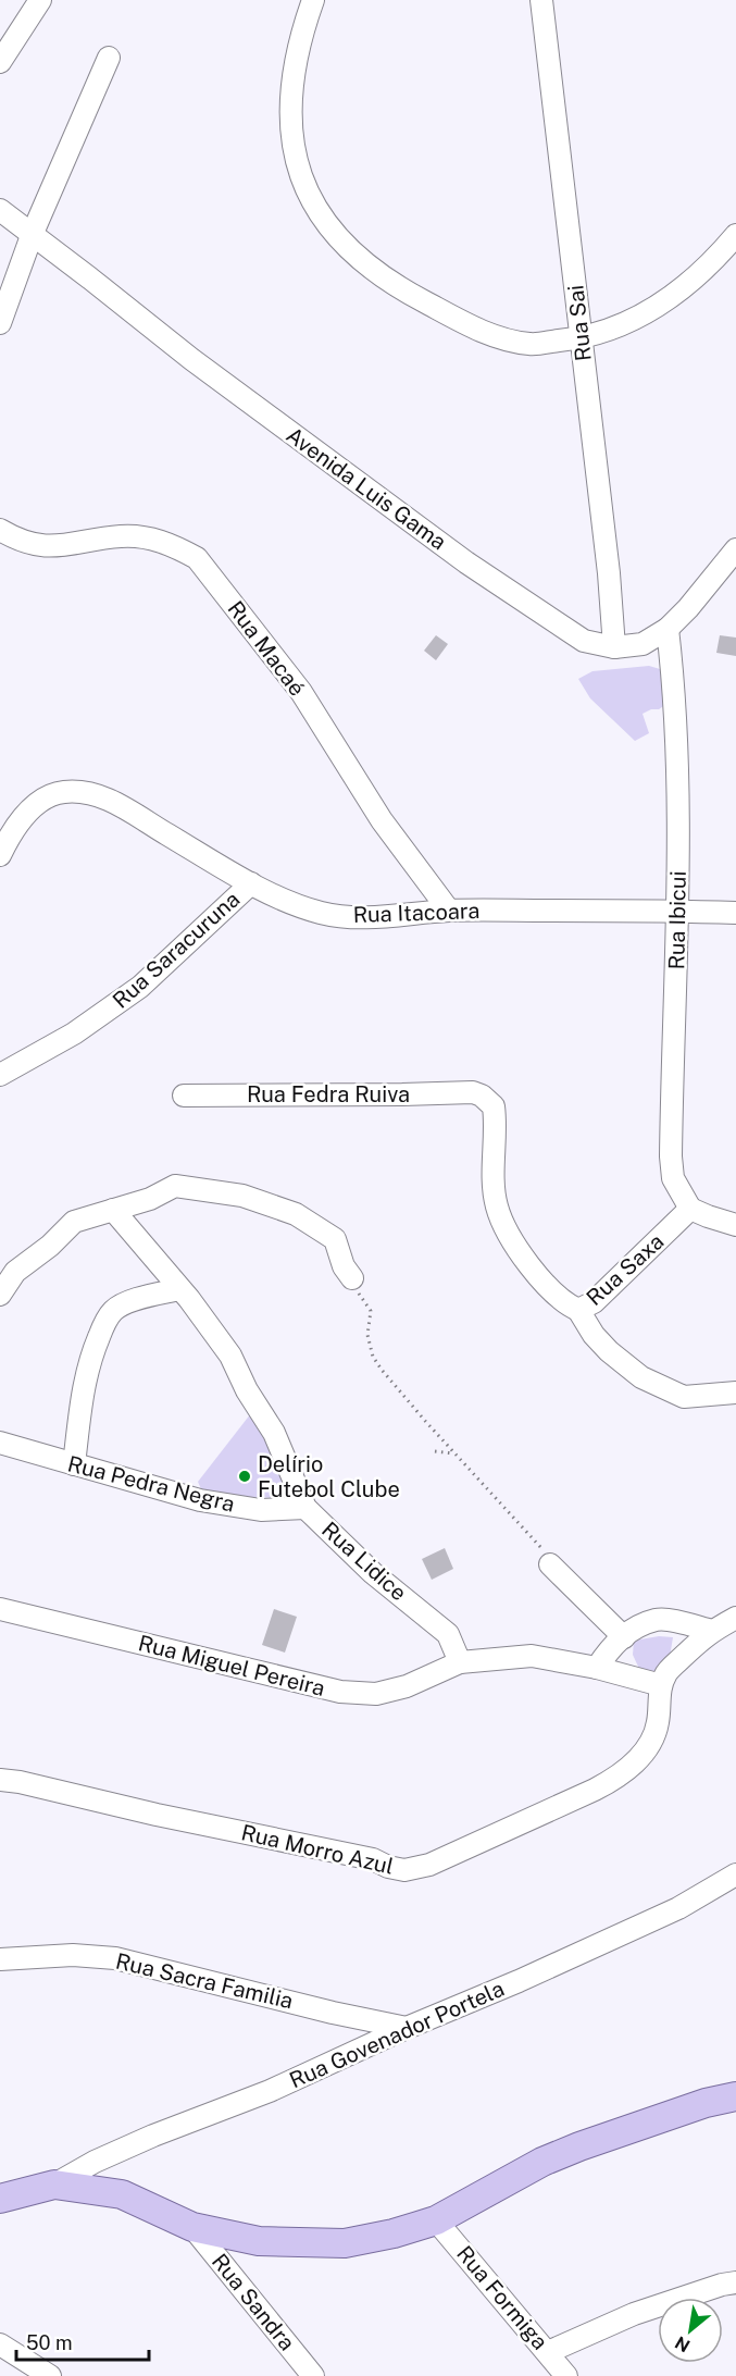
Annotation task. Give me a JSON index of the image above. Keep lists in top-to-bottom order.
{
  "streets": {
    "street": [
      "Rua Sai",
      "Avenida Luis Gama",
      "Rua Macaé",
      "Rua Itacoara",
      "Rua Ibicui",
      "Rua Saracuruna",
      "Rua Fedra Ruiva",
      "Rua Saxa",
      "Rua Pedra Negra",
      "Rua Lidice",
      "Rua Miguel Pereira",
      "Rua Morro Azul",
      "Rua Sacra Familia",
      "Rua Govenador Portela",
      "Rua Formiga",
      "Rua Sandra"
    ]
  },
  "crossings": [
    ["Rua Sai", "Avenida Luis Gama"],
    ["Avenida Luis Gama", "Rua Ibicui"],
    ["Rua Macaé", "Rua Itacoara"],
    ["Rua Itacoara", "Rua Ibicui"],
    ["Rua Itacoara", "Rua Saracuruna"],
    ["Rua Ibicui", "Rua Saxa"],
    ["Rua Fedra Ruiva", "Rua Saxa"],
    ["Rua Pedra Negra", "Rua Lidice"],
    ["Rua Lidice", "Rua Miguel Pereira"],
    ["Rua Sacra Familia", "Rua Govenador Portela"]
  ],
  "places": ["Delírio Futebol Clube"],
  "scale_bar": "50 m",
  "north": "bottom left"
}
